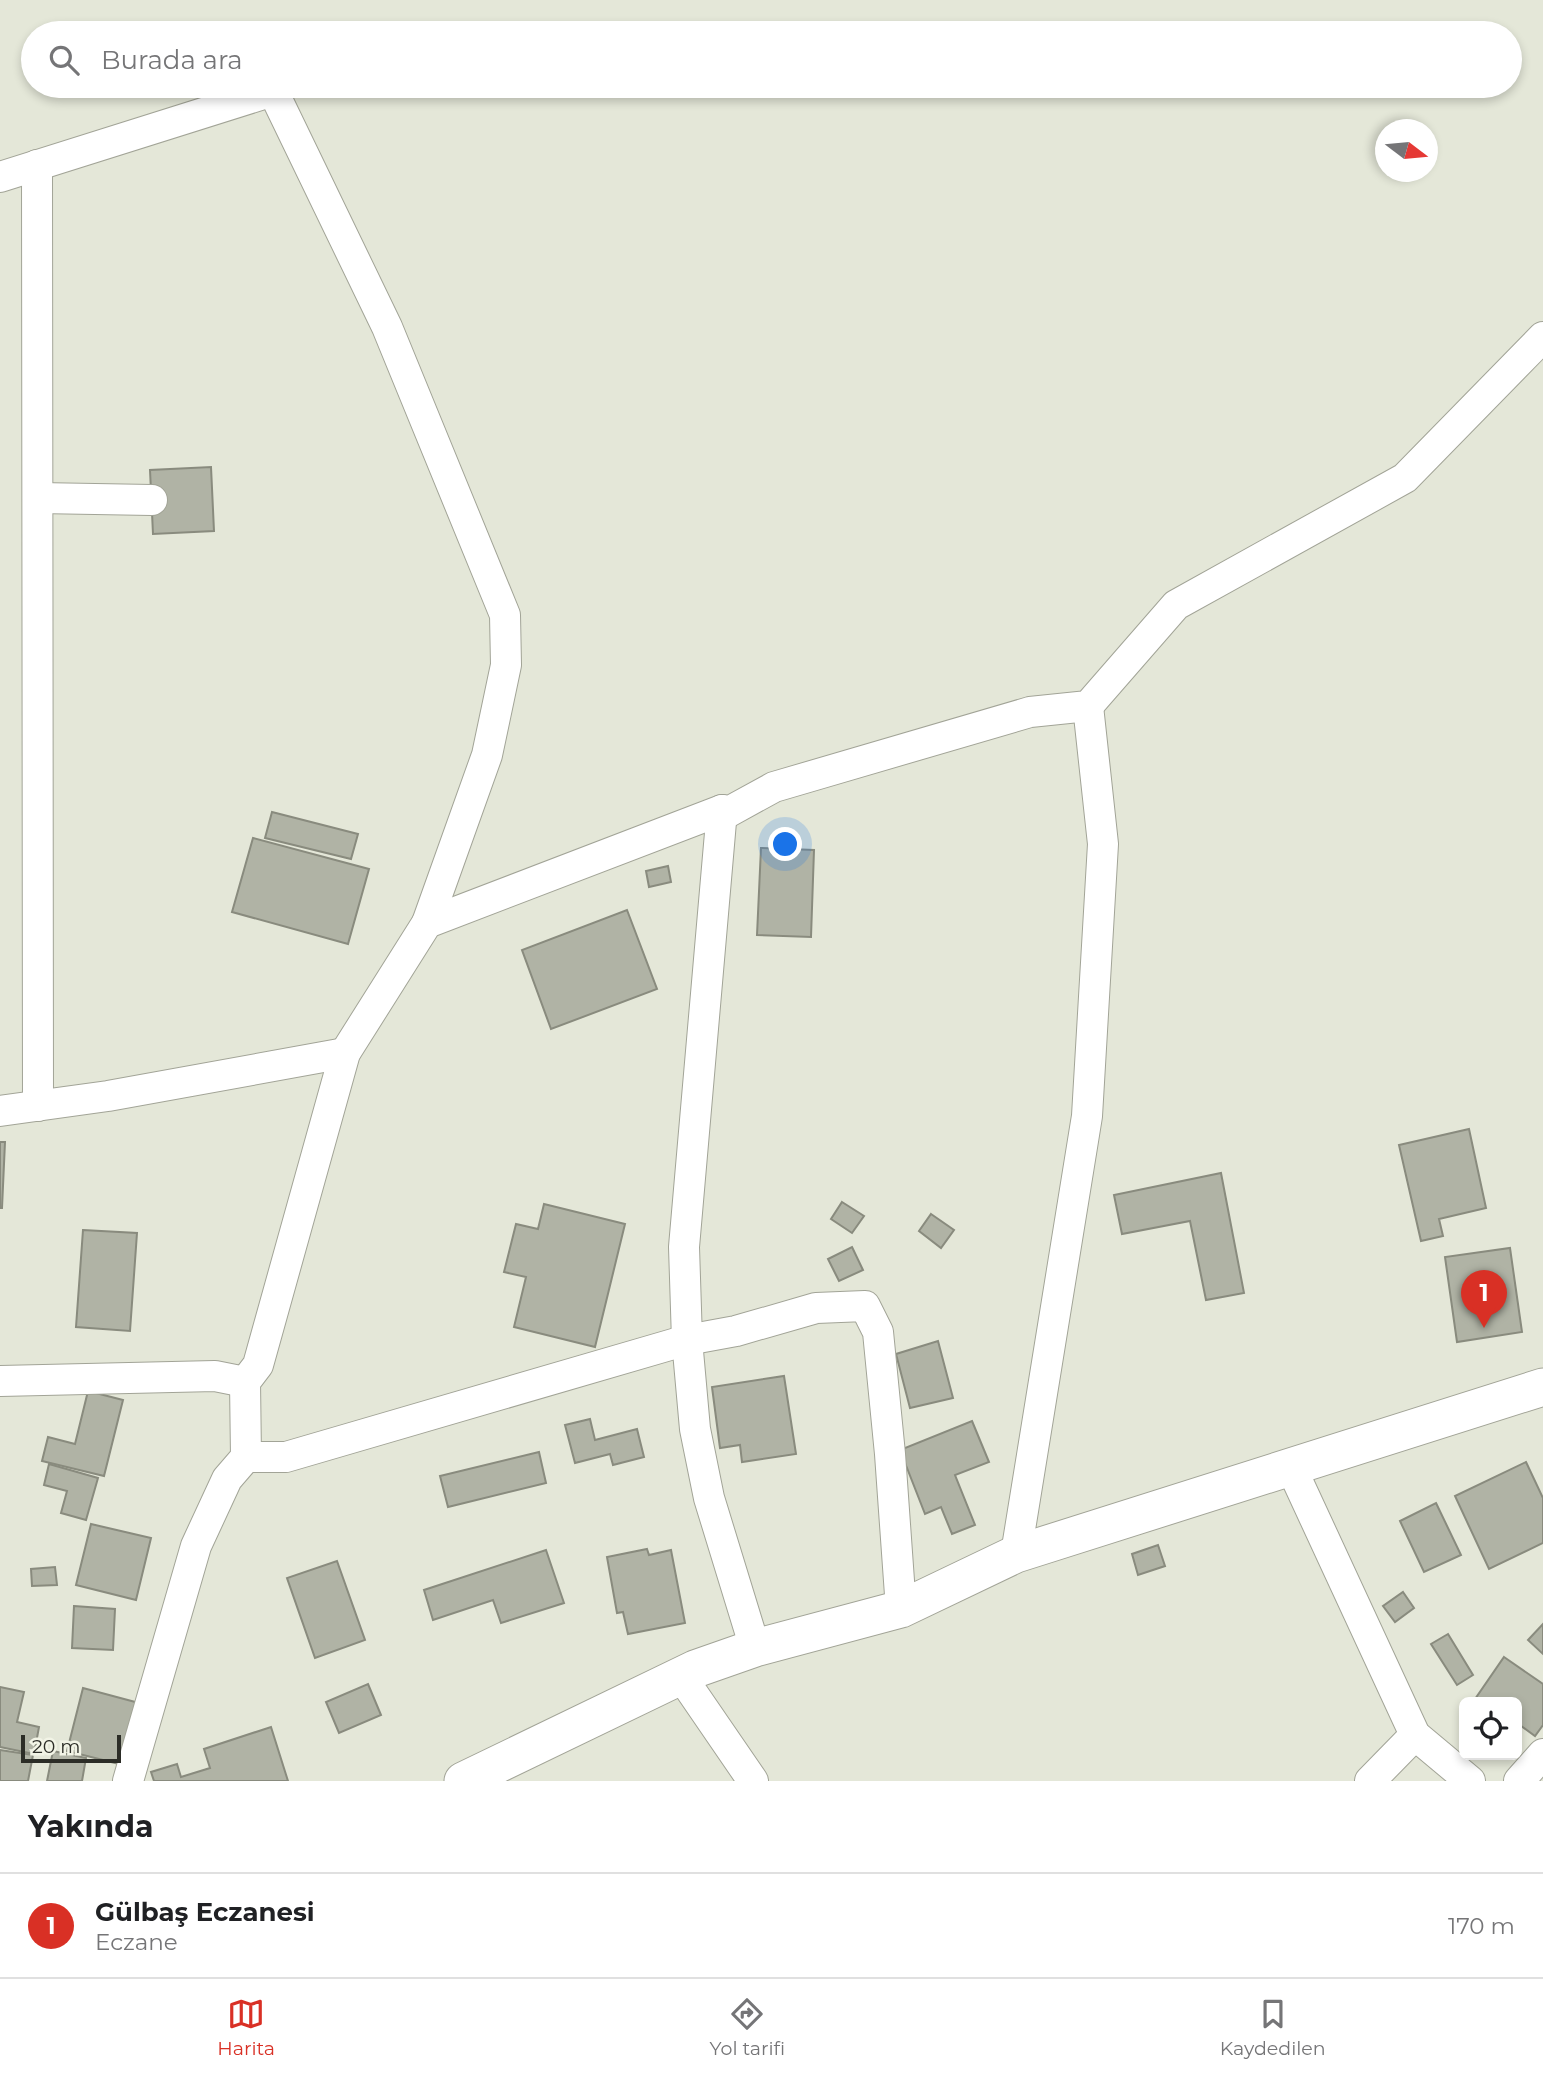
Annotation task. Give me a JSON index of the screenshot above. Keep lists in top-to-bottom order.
{
  "scale_bar": "20 m",
  "north": "right",
  "page": {
    "search": "Burada ara",
    "pins": "1",
    "scale": "20 m",
    "heading": "Yakında",
    "list": [
      {
        "mark": "1",
        "name": "Gülbaş Eczanesi",
        "note": "Eczane",
        "value": "170 m"
      }
    ],
    "nav": ["Harita", "Yol tarifi", "Kaydedilen"]
  }
}
